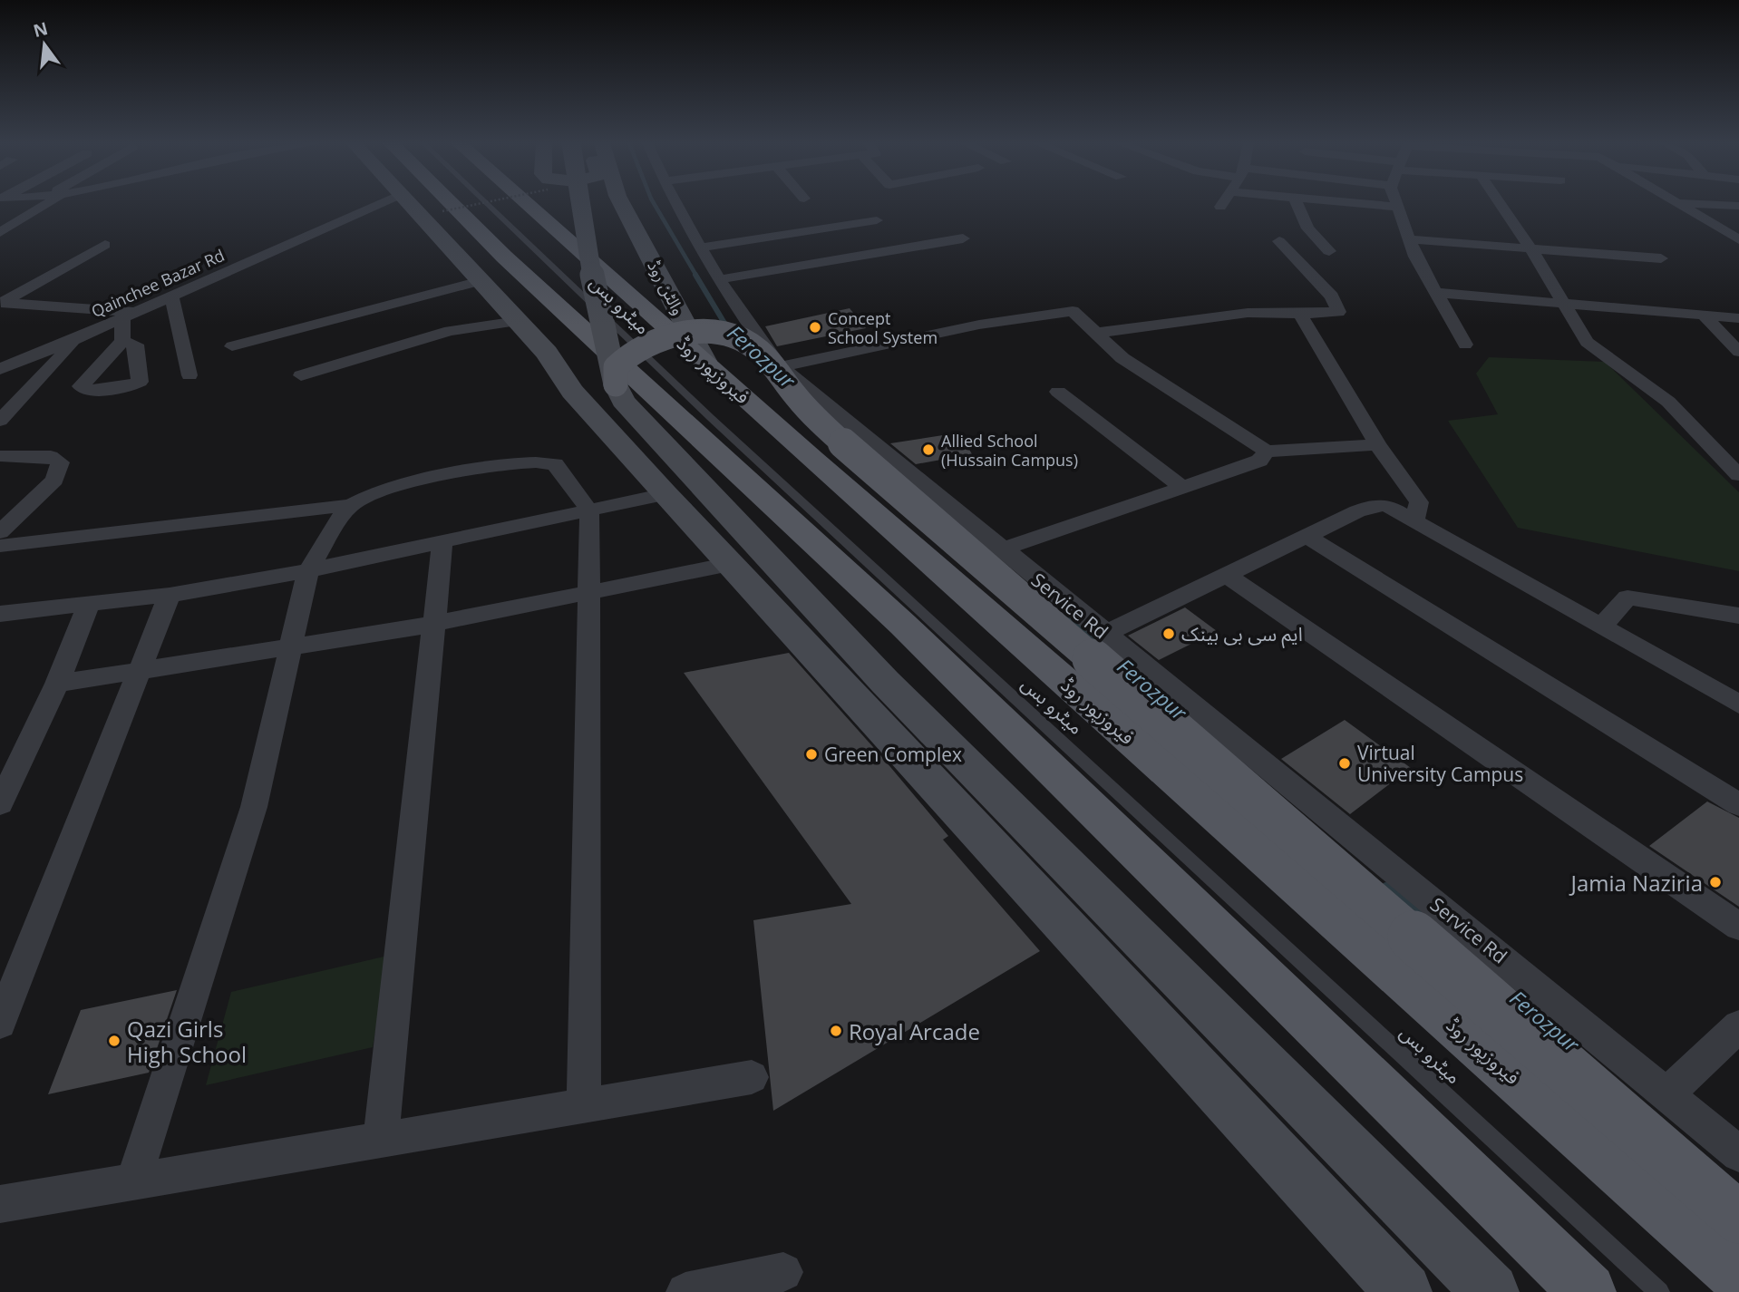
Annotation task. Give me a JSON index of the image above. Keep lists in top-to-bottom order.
{
  "streets": {
    "main road": ["والٹن روڈ", "فیروزپور روڈ"],
    "street": ["Qainchee Bazar Rd", "Service Rd"],
    "lane": ["میٹرو بس"]
  },
  "crossings": [
    ["والٹن روڈ", "فیروزپور روڈ"]
  ],
  "water": ["Ferozpur"],
  "places": [
    "Concept School System",
    "Allied School (Hussain Campus)",
    "ایم سی بی بینک",
    "Green Complex",
    "Virtual University Campus",
    "Jamia Naziria",
    "Royal Arcade",
    "Qazi Girls High School"
  ],
  "north": "top"
}
